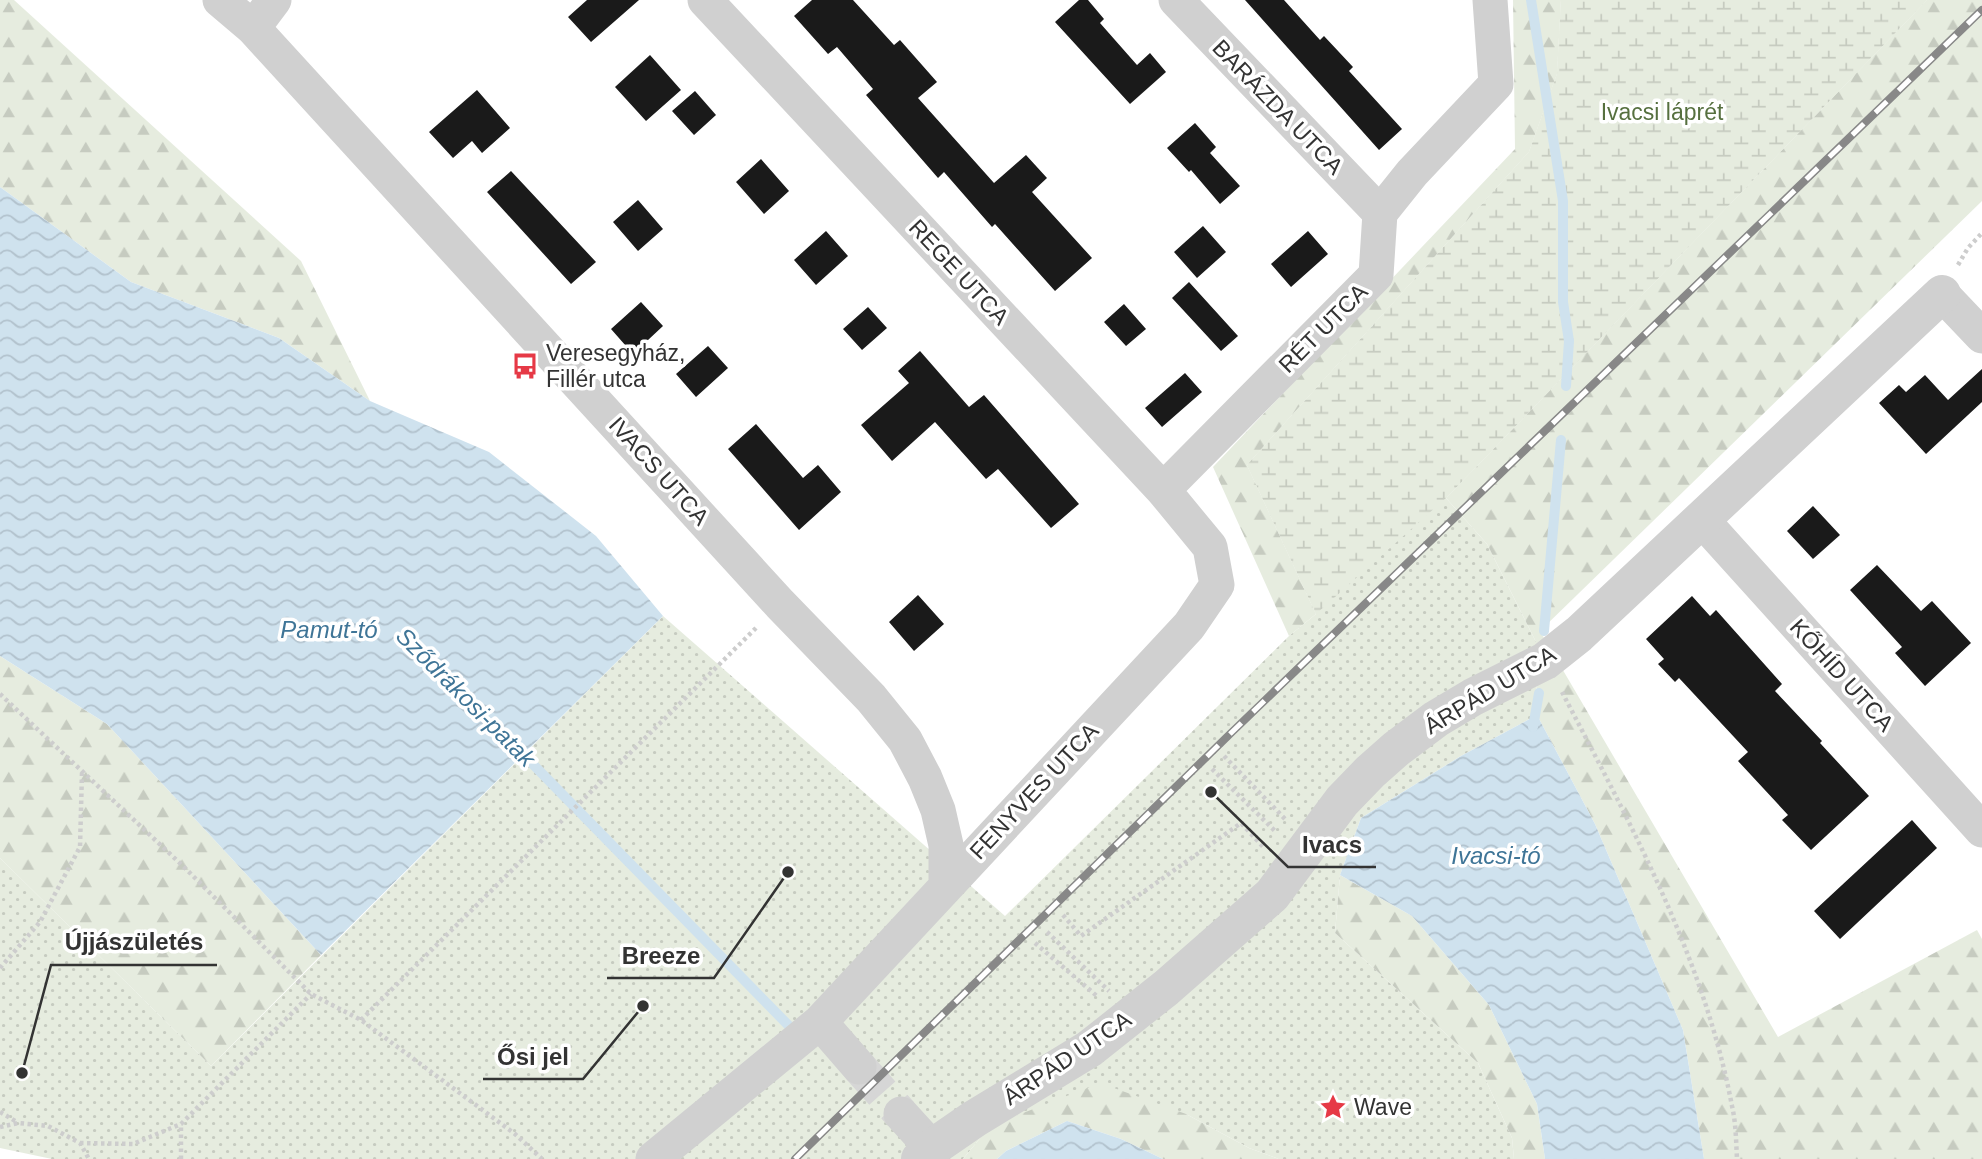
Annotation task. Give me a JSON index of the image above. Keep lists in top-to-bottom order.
{
  "streets": {
    "street": [
      "BARÁZDA UTCA",
      "REGE UTCA",
      "RÉT UTCA",
      "IVACS UTCA",
      "KŐHÍD UTCA",
      "ÁRPÁD UTCA",
      "FENYVES UTCA"
    ]
  },
  "crossings": [
    ["BARÁZDA UTCA", "RÉT UTCA"],
    ["REGE UTCA", "RÉT UTCA"],
    ["REGE UTCA", "FENYVES UTCA"],
    ["IVACS UTCA", "FENYVES UTCA"],
    ["KŐHÍD UTCA", "ÁRPÁD UTCA"]
  ],
  "water": ["Pamut-tó", "Sződrákosi-patak", "Ivacsi-tó"],
  "parks": ["Ivacsi láprét"],
  "places": {
    "bus stop": ["Veresegyház, Fillér utca"],
    "other": [
      "Ivacs",
      "Breeze",
      "Ősi jel",
      "Újjászületés"
    ],
    "place": ["Wave"]
  }
}
